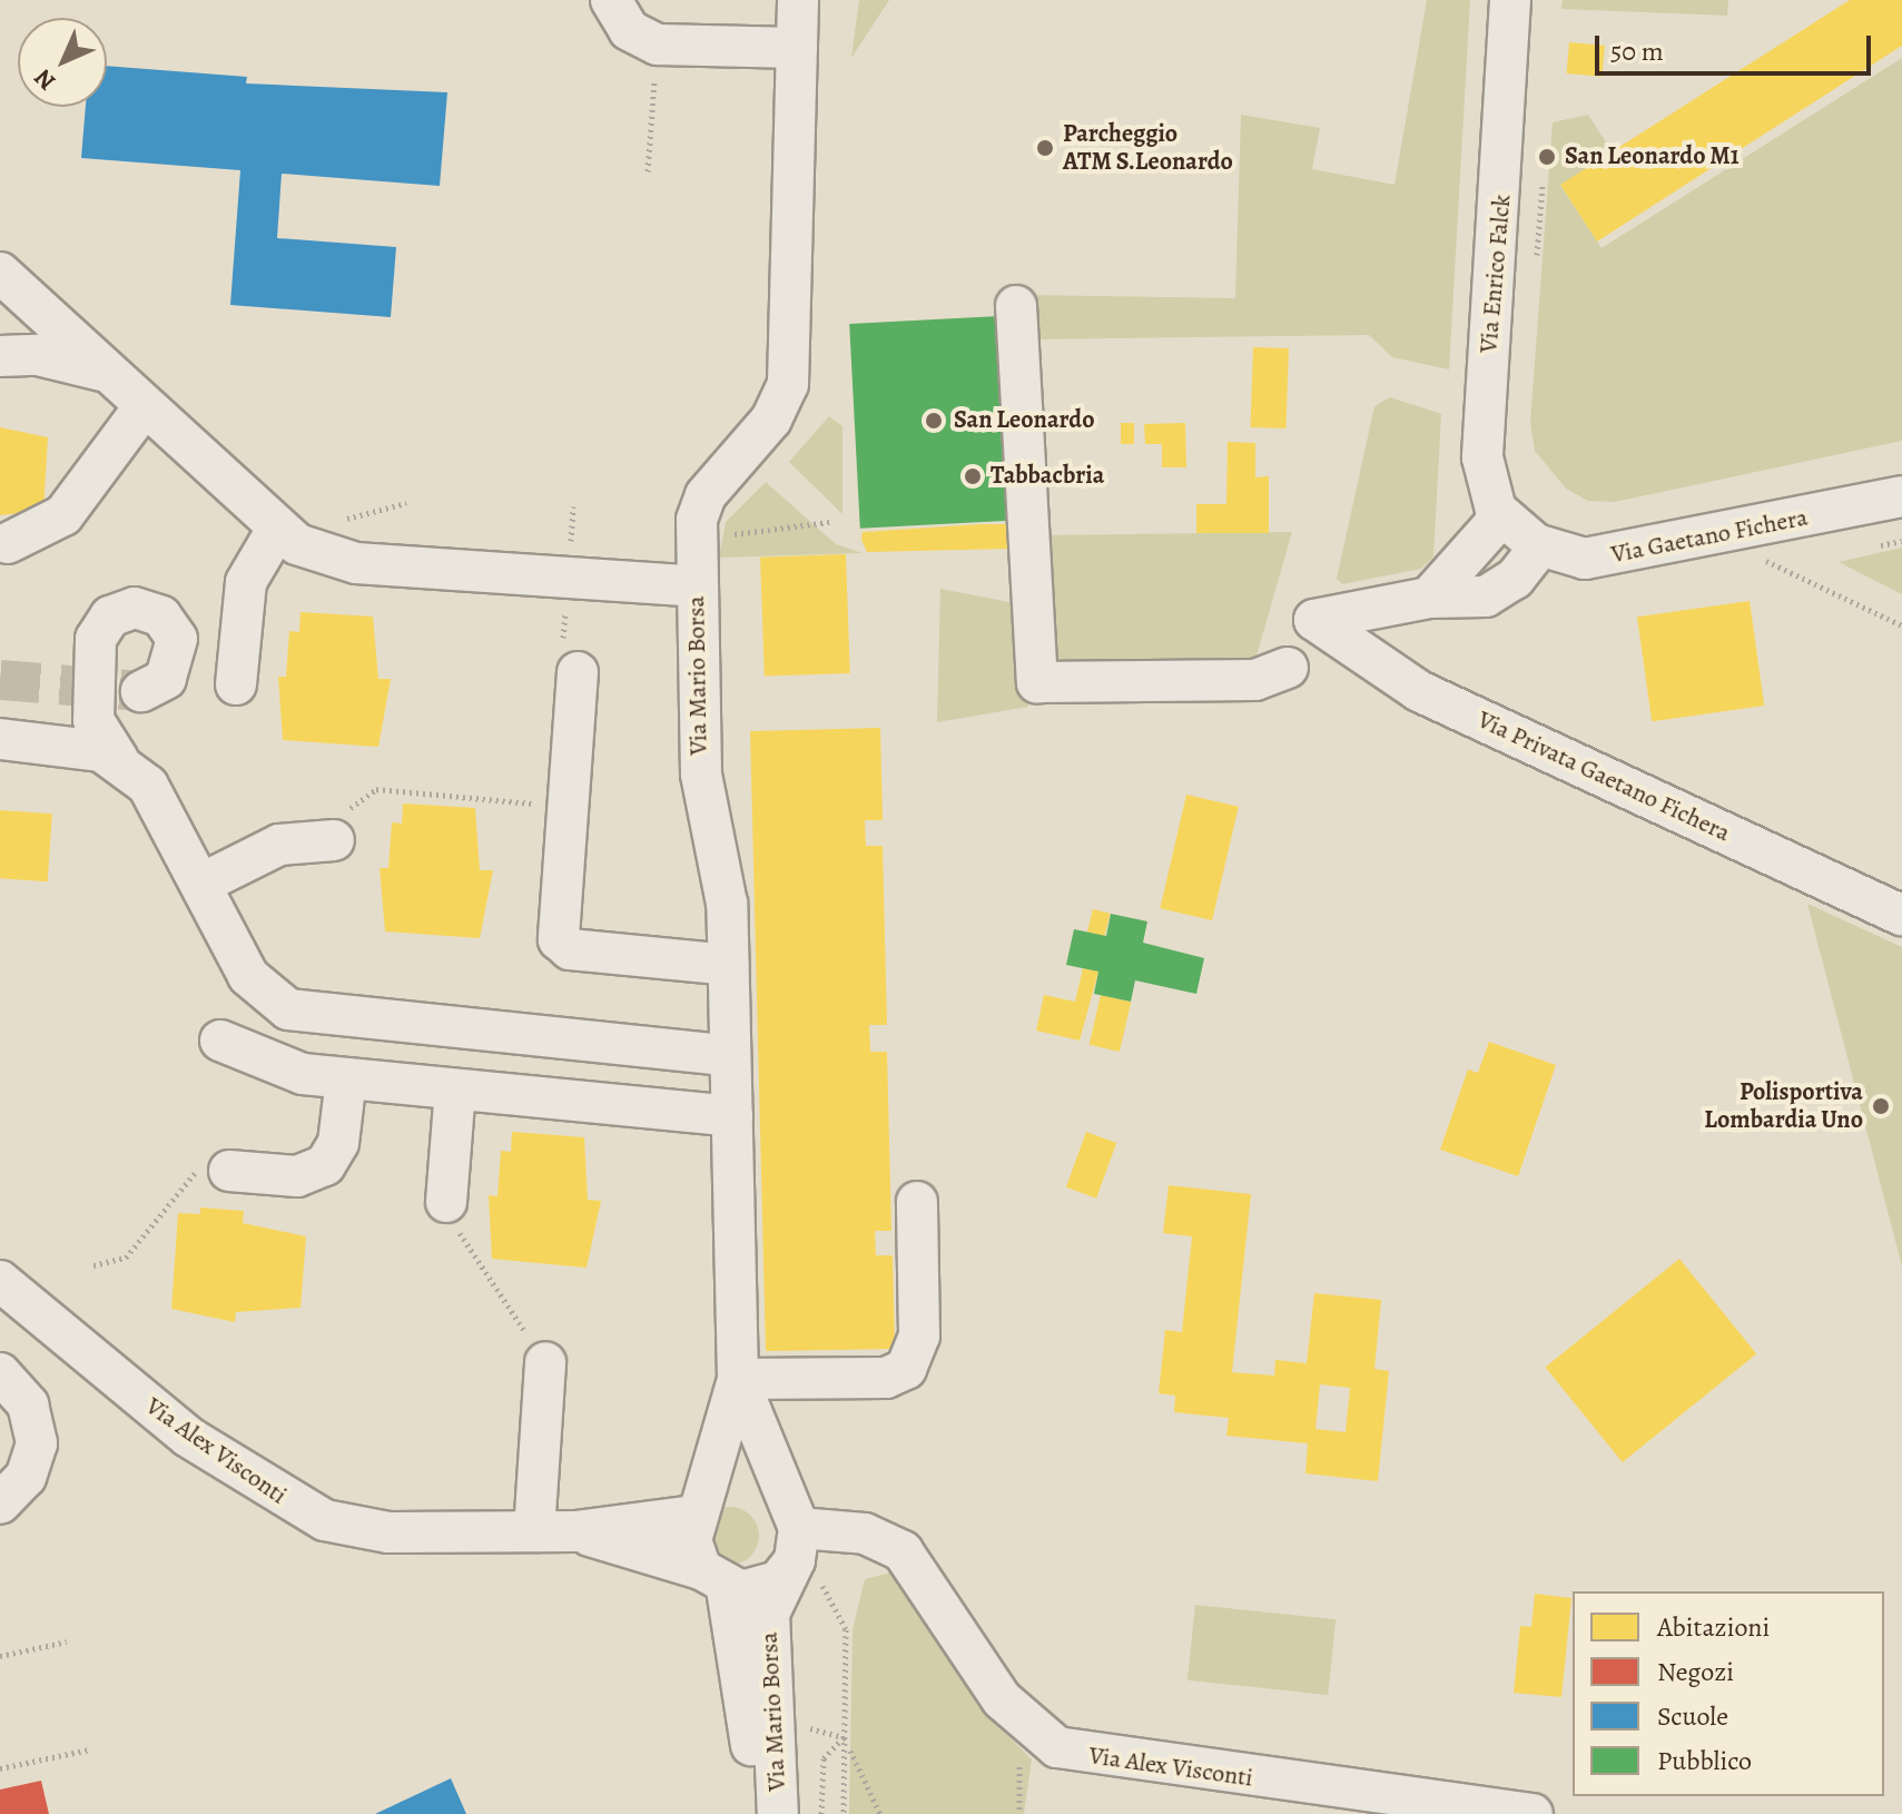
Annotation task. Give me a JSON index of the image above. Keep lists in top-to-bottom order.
{
  "streets": {
    "street": [
      "Via Enrico Falck",
      "Via Gaetano Fichera",
      "Via Mario Borsa",
      "Via Privata Gaetano Fichera",
      "Via Alex Visconti"
    ]
  },
  "crossings": [
    ["Via Enrico Falck", "Via Gaetano Fichera"],
    ["Via Mario Borsa", "Via Alex Visconti"]
  ],
  "places": [
    "Parcheggio ATM S.Leonardo",
    "San Leonardo M1",
    "San Leonardo",
    "Tabbacbria",
    "Polisportiva Lombardia Uno"
  ],
  "legend": [
    "Abitazioni",
    "Negozi",
    "Scuole",
    "Pubblico"
  ],
  "scale_bar": "50 m",
  "north": "bottom left"
}
